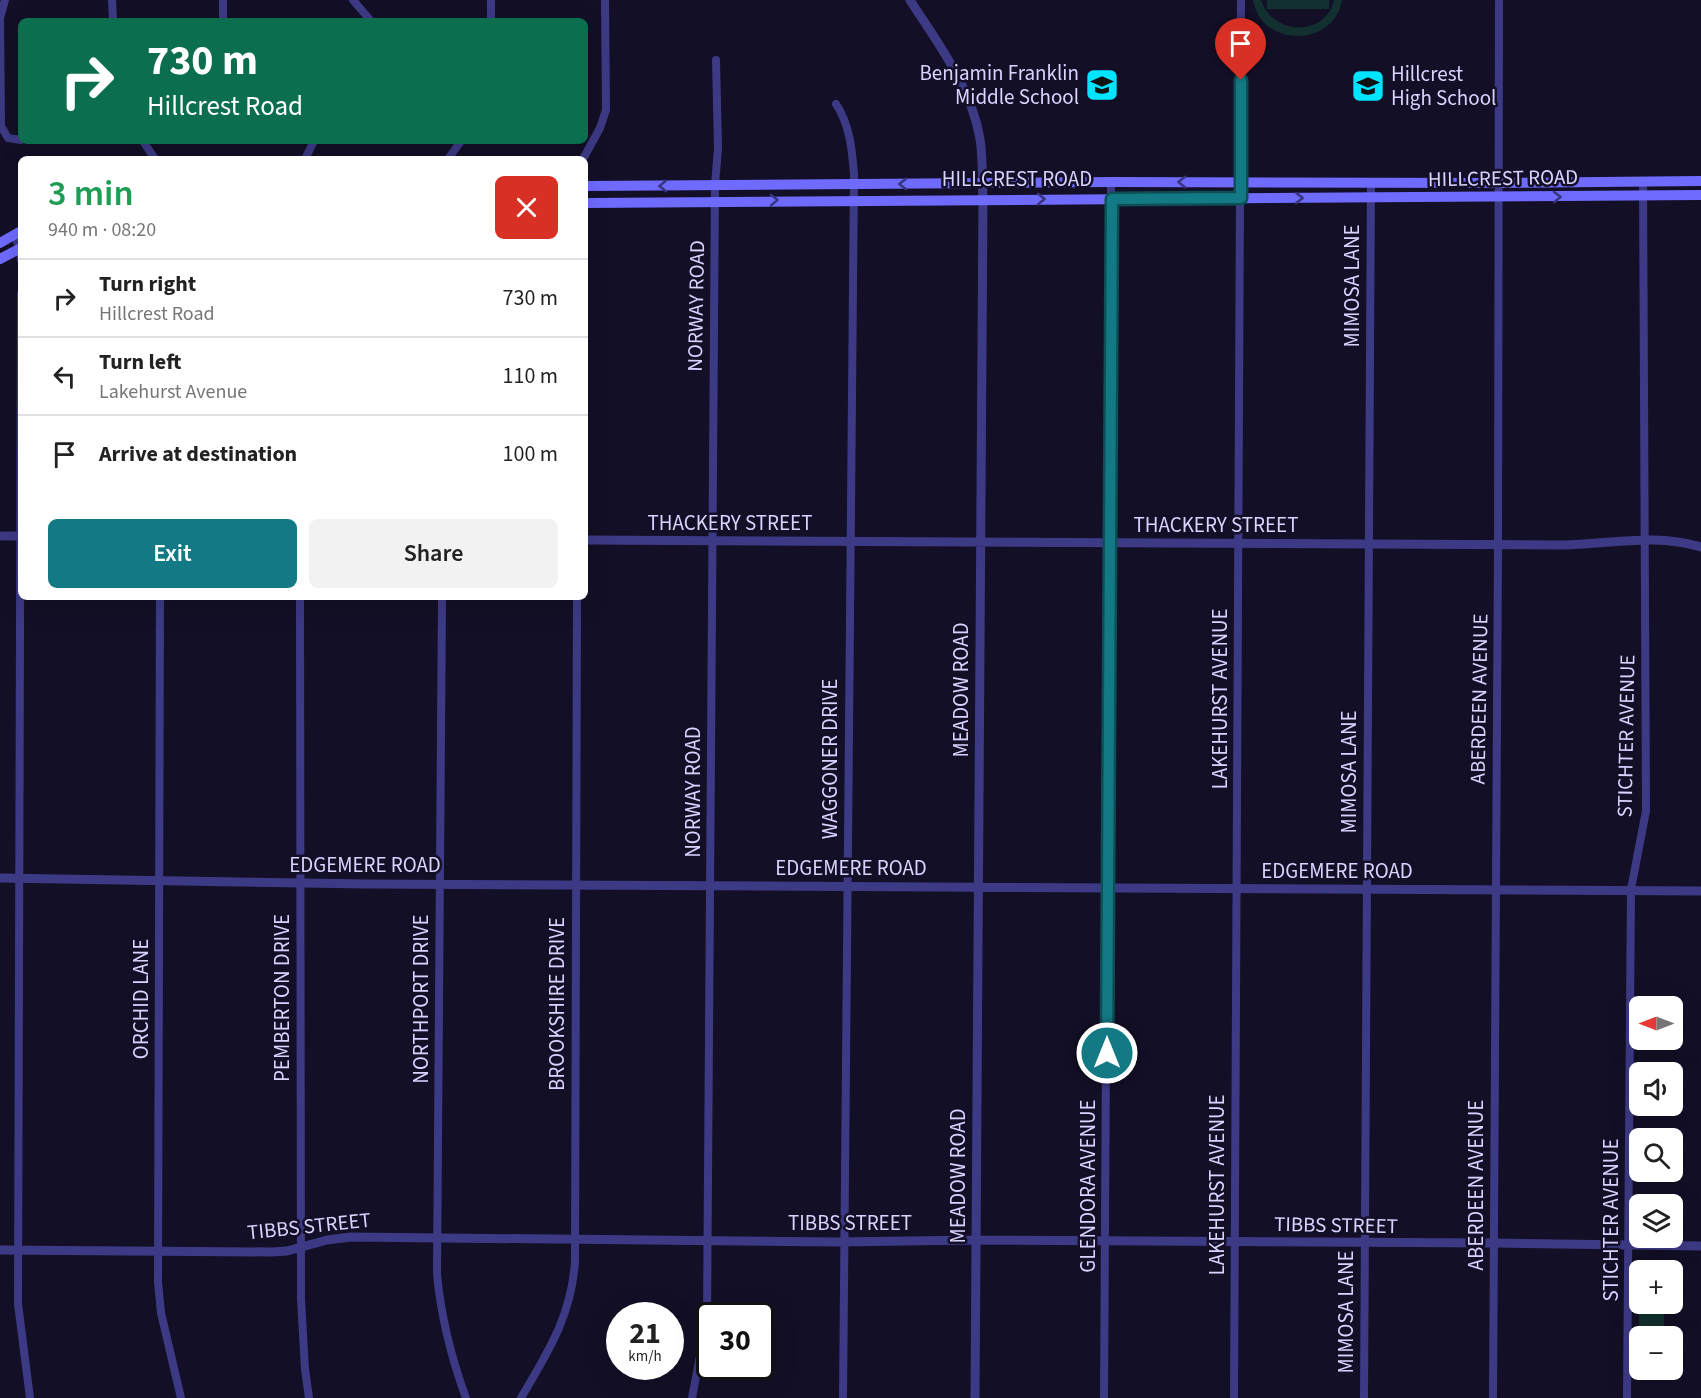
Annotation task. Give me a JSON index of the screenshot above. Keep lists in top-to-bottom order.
{
  "streets": {
    "main road": ["HILLCREST ROAD"],
    "street": [
      "MIMOSA LANE",
      "NORWAY ROAD",
      "THACKERY STREET",
      "MEADOW ROAD",
      "LAKEHURST AVENUE",
      "ABERDEEN AVENUE",
      "STICHTER AVENUE",
      "WAGGONER DRIVE",
      "EDGEMERE ROAD",
      "PEMBERTON DRIVE",
      "ORCHID LANE",
      "NORTHPORT DRIVE",
      "BROOKSHIRE DRIVE",
      "GLENDORA AVENUE",
      "TIBBS STREET"
    ]
  },
  "crossings": [
    ["HILLCREST ROAD", "MIMOSA LANE"],
    ["HILLCREST ROAD", "NORWAY ROAD"],
    ["HILLCREST ROAD", "MEADOW ROAD"],
    ["HILLCREST ROAD", "LAKEHURST AVENUE"],
    ["HILLCREST ROAD", "ABERDEEN AVENUE"],
    ["HILLCREST ROAD", "STICHTER AVENUE"],
    ["HILLCREST ROAD", "WAGGONER DRIVE"],
    ["HILLCREST ROAD", "GLENDORA AVENUE"],
    ["MIMOSA LANE", "THACKERY STREET"],
    ["MIMOSA LANE", "EDGEMERE ROAD"],
    ["MIMOSA LANE", "TIBBS STREET"],
    ["NORWAY ROAD", "THACKERY STREET"],
    ["NORWAY ROAD", "EDGEMERE ROAD"],
    ["NORWAY ROAD", "TIBBS STREET"],
    ["THACKERY STREET", "MEADOW ROAD"],
    ["THACKERY STREET", "LAKEHURST AVENUE"],
    ["THACKERY STREET", "ABERDEEN AVENUE"],
    ["THACKERY STREET", "STICHTER AVENUE"],
    ["THACKERY STREET", "WAGGONER DRIVE"],
    ["THACKERY STREET", "GLENDORA AVENUE"],
    ["MEADOW ROAD", "EDGEMERE ROAD"],
    ["MEADOW ROAD", "TIBBS STREET"],
    ["LAKEHURST AVENUE", "EDGEMERE ROAD"],
    ["LAKEHURST AVENUE", "TIBBS STREET"],
    ["ABERDEEN AVENUE", "EDGEMERE ROAD"],
    ["ABERDEEN AVENUE", "TIBBS STREET"],
    ["STICHTER AVENUE", "EDGEMERE ROAD"],
    ["STICHTER AVENUE", "TIBBS STREET"],
    ["WAGGONER DRIVE", "EDGEMERE ROAD"],
    ["WAGGONER DRIVE", "TIBBS STREET"],
    ["EDGEMERE ROAD", "PEMBERTON DRIVE"],
    ["EDGEMERE ROAD", "ORCHID LANE"],
    ["EDGEMERE ROAD", "NORTHPORT DRIVE"],
    ["EDGEMERE ROAD", "BROOKSHIRE DRIVE"],
    ["EDGEMERE ROAD", "GLENDORA AVENUE"],
    ["PEMBERTON DRIVE", "TIBBS STREET"],
    ["ORCHID LANE", "TIBBS STREET"],
    ["NORTHPORT DRIVE", "TIBBS STREET"],
    ["BROOKSHIRE DRIVE", "TIBBS STREET"],
    ["GLENDORA AVENUE", "TIBBS STREET"]
  ],
  "places": {
    "school or university": ["Benjamin Franklin Middle School", "Hillcrest High School"]
  },
  "north": "left",
  "page": {
    "turn": ["730 m", "Hillcrest Road"],
    "heading": ["3 min", "940 m · 08:20"],
    "list": [
      {
        "name": "Turn right",
        "note": "Hillcrest Road",
        "value": "730 m"
      },
      {
        "name": "Turn left",
        "note": "Lakehurst Avenue",
        "value": "110 m"
      },
      {
        "name": "Arrive at destination",
        "value": "100 m"
      }
    ],
    "buttons": ["Exit", "Share"],
    "map_buttons": ["+", "−"],
    "speed": "21 km/h",
    "limit": "30"
  }
}
